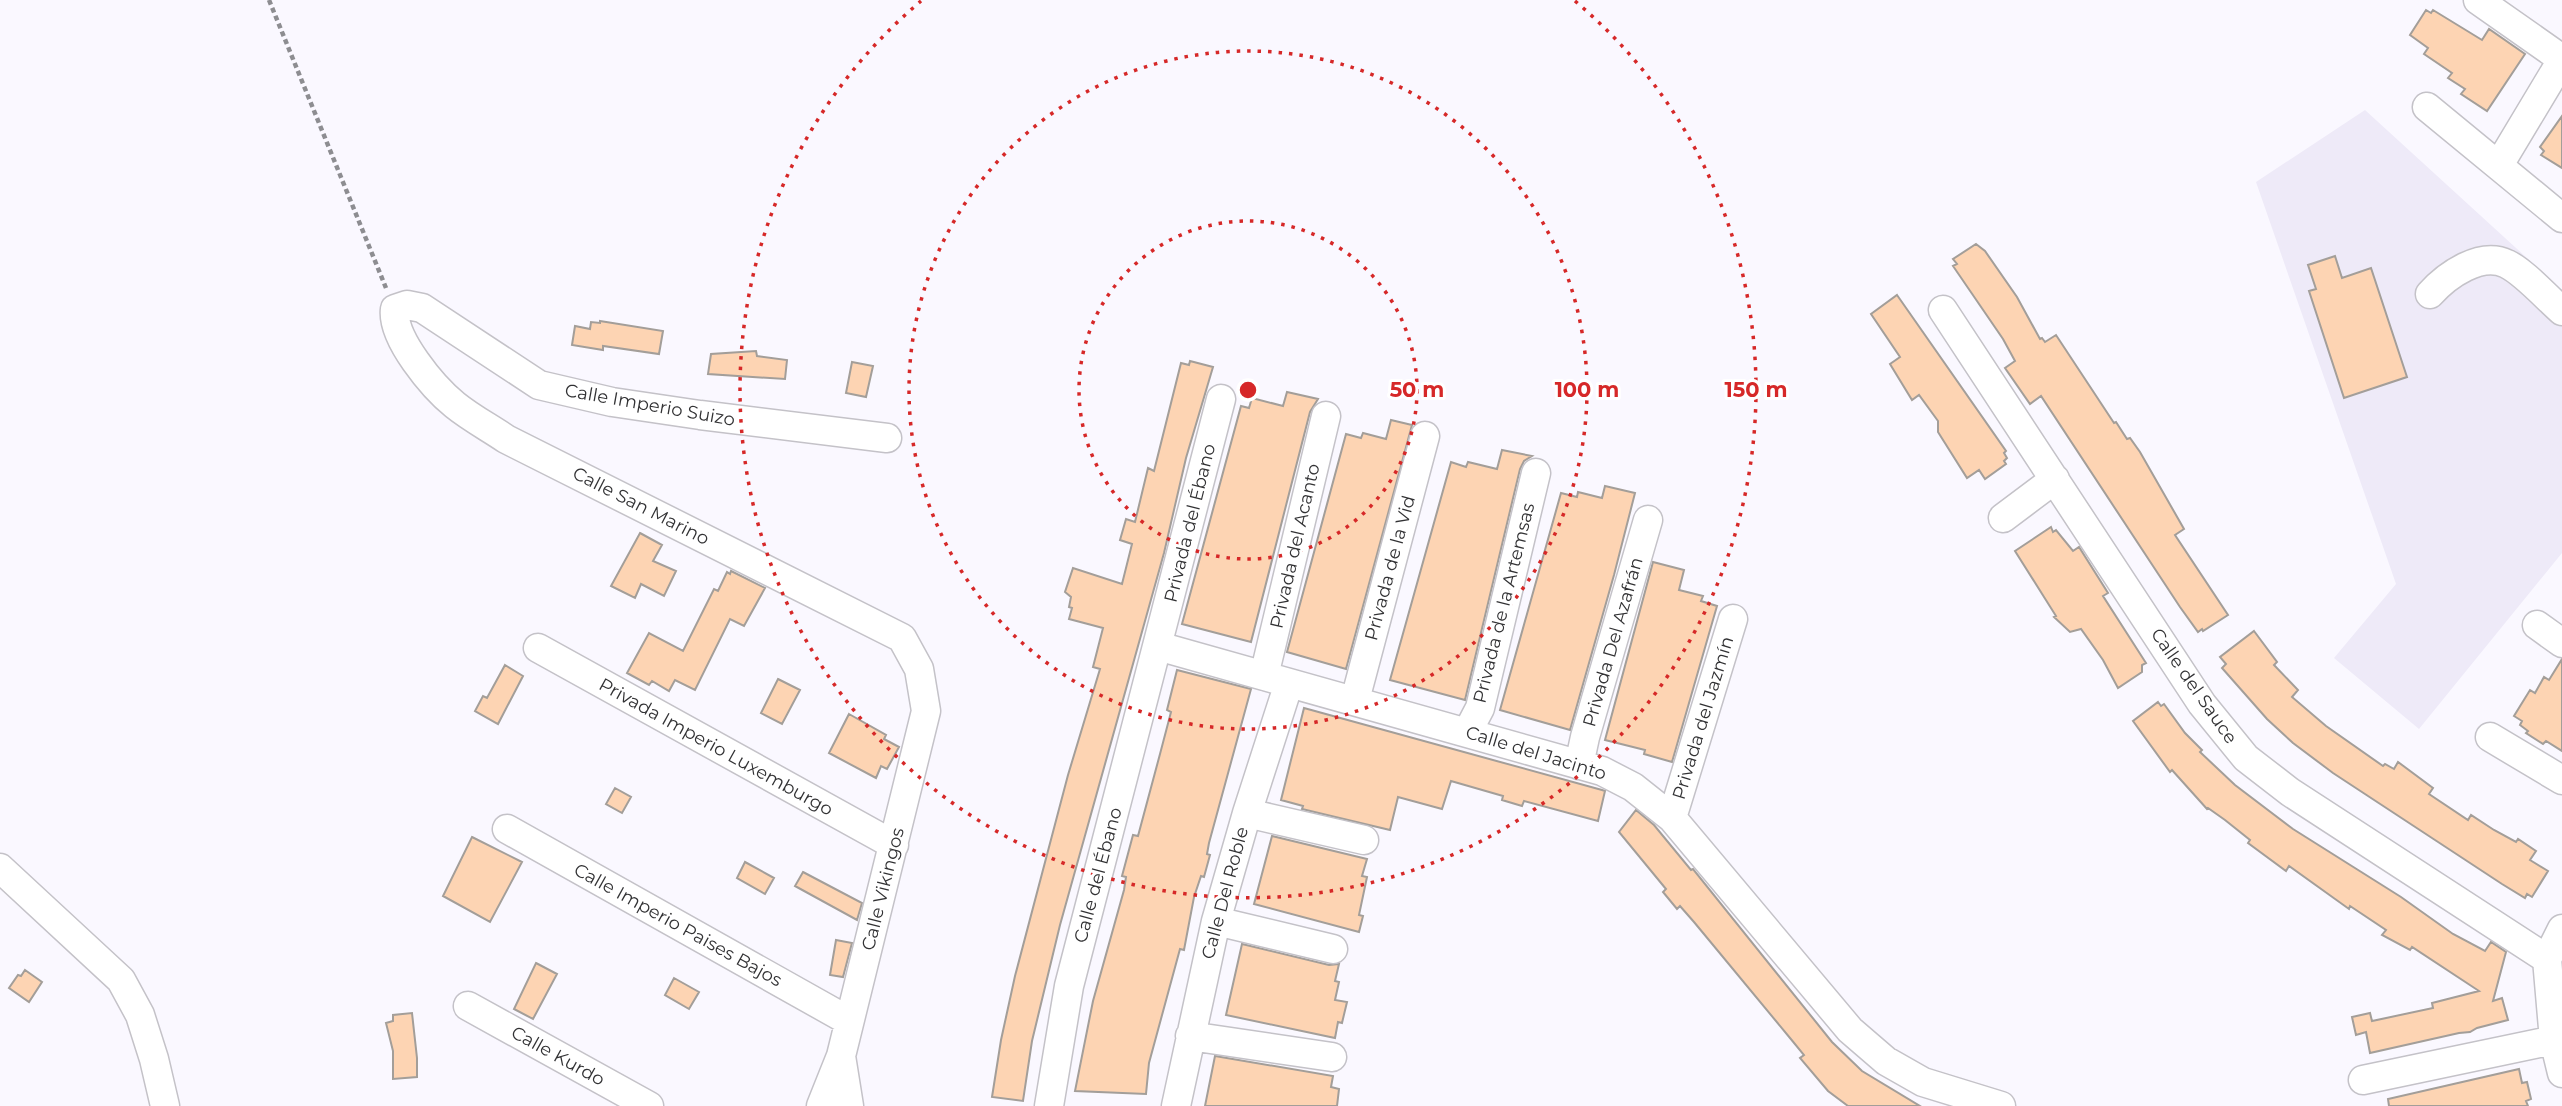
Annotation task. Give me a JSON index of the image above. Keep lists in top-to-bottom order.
{
  "streets": {
    "street": [
      "Calle Imperio Suizo",
      "Calle San Marino",
      "Privada del Ébano",
      "Privada del Acanto",
      "Privada de la Vid",
      "Privada de la Artemsas",
      "Privada Del Azafrán",
      "Calle del Sauce",
      "Privada del Jazmín",
      "Privada Imperio Luxemburgo",
      "Calle del Jacinto",
      "Calle del Ébano",
      "Calle Vikingos",
      "Calle Del Roble",
      "Calle Imperio Paises Bajos",
      "Calle Kurdo"
    ]
  },
  "crossings": [
    ["Calle Imperio Suizo", "Calle San Marino"],
    ["Calle San Marino", "Calle Vikingos"],
    ["Privada del Ébano", "Calle del Jacinto"],
    ["Privada del Ébano", "Calle del Ébano"],
    ["Privada del Acanto", "Calle del Jacinto"],
    ["Privada del Acanto", "Calle Del Roble"],
    ["Privada de la Vid", "Calle del Jacinto"],
    ["Privada de la Artemsas", "Calle del Jacinto"],
    ["Privada Del Azafrán", "Calle del Jacinto"],
    ["Privada del Jazmín", "Calle del Jacinto"],
    ["Privada Imperio Luxemburgo", "Calle Vikingos"],
    ["Calle del Jacinto", "Calle del Ébano"],
    ["Calle del Jacinto", "Calle Del Roble"],
    ["Calle Vikingos", "Calle Imperio Paises Bajos"]
  ],
  "rings": ["50 m", "100 m", "150 m"]
}
